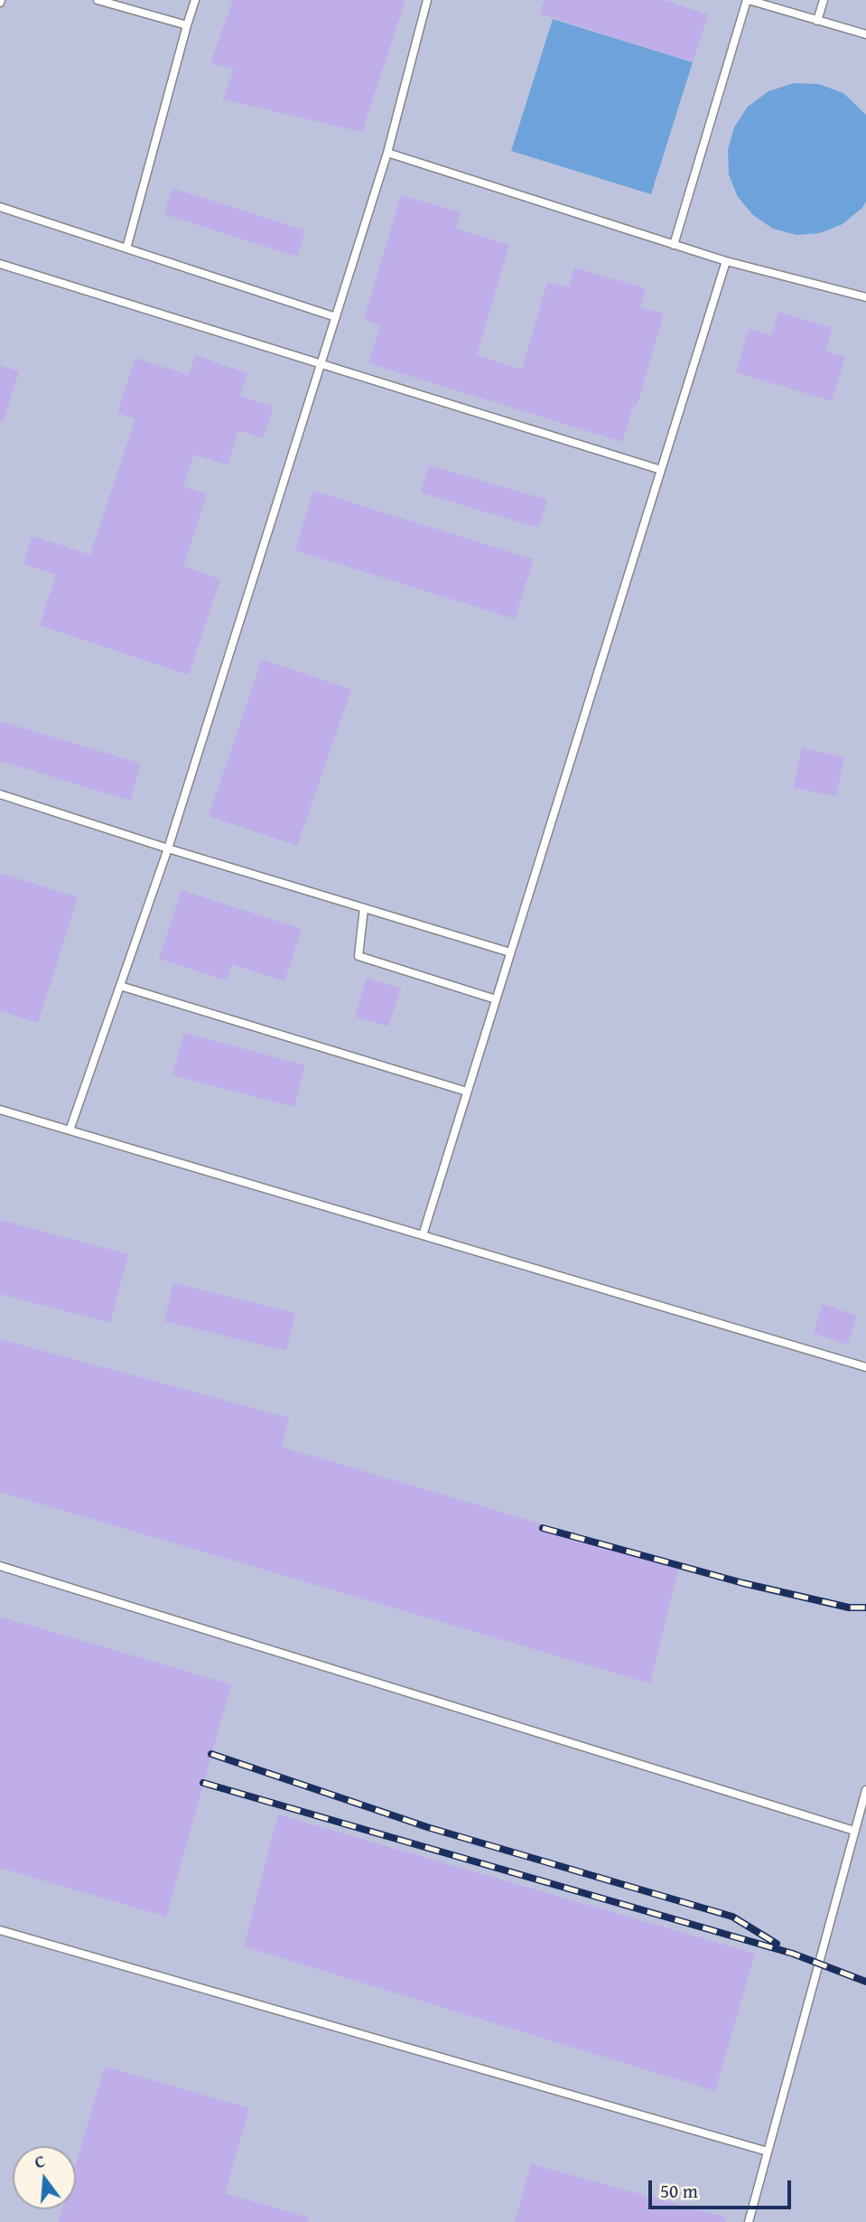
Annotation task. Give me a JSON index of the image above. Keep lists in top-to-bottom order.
{
  "scale_bar": "50 m",
  "north": "top"
}
